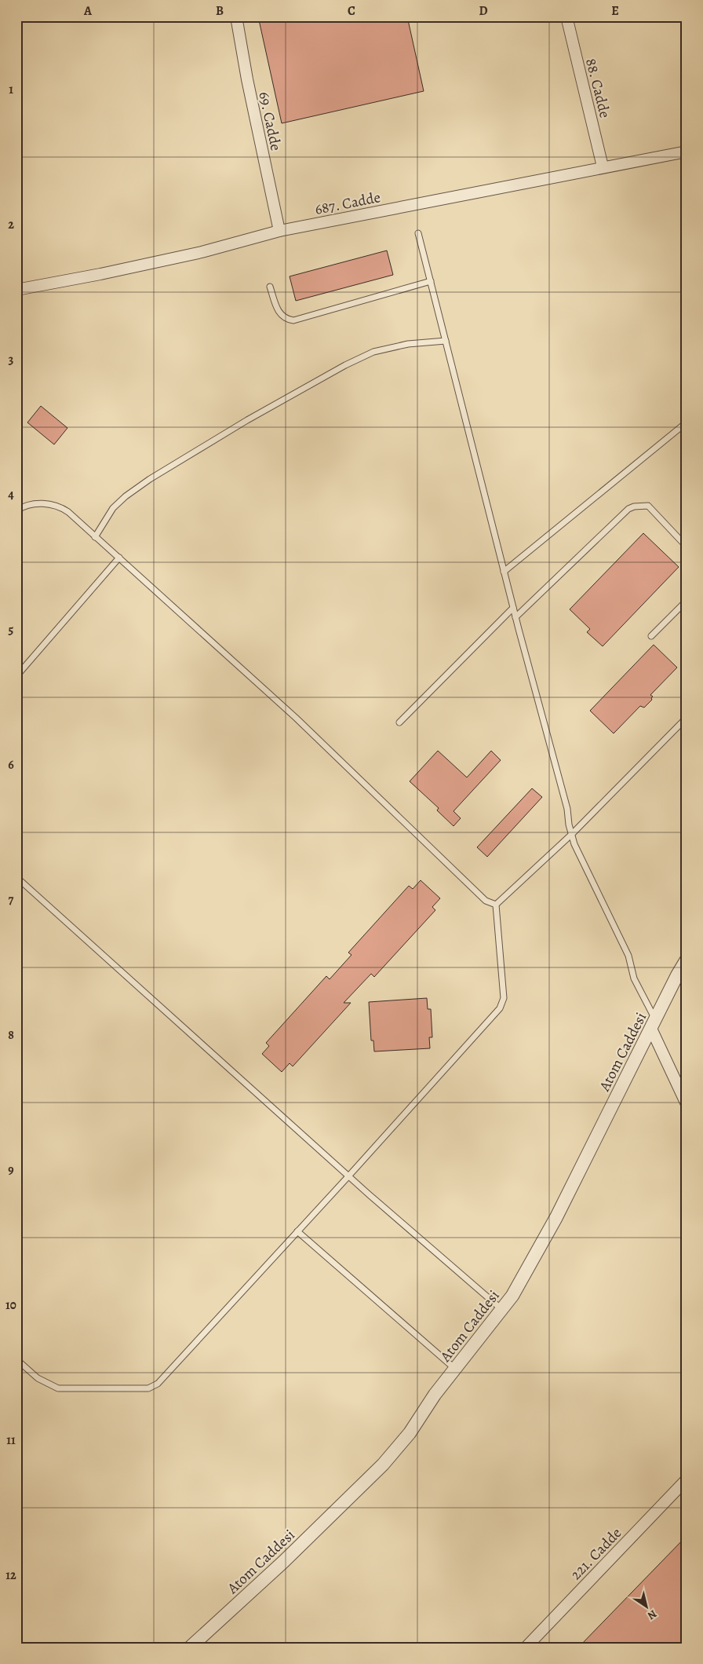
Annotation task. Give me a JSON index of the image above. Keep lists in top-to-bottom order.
{
  "streets": {
    "street": [
      "88. Cadde",
      "69. Cadde",
      "687. Cadde",
      "Atom Caddesi",
      "221. Cadde"
    ]
  },
  "crossings": [
    ["88. Cadde", "687. Cadde"],
    ["69. Cadde", "687. Cadde"]
  ],
  "north": "bottom right",
  "grid": {
    "columns": [
      "A",
      "B",
      "C",
      "D",
      "E"
    ],
    "rows": [
      "1",
      "2",
      "3",
      "4",
      "5",
      "6",
      "7",
      "8",
      "9",
      "10",
      "11",
      "12"
    ]
  }
}
